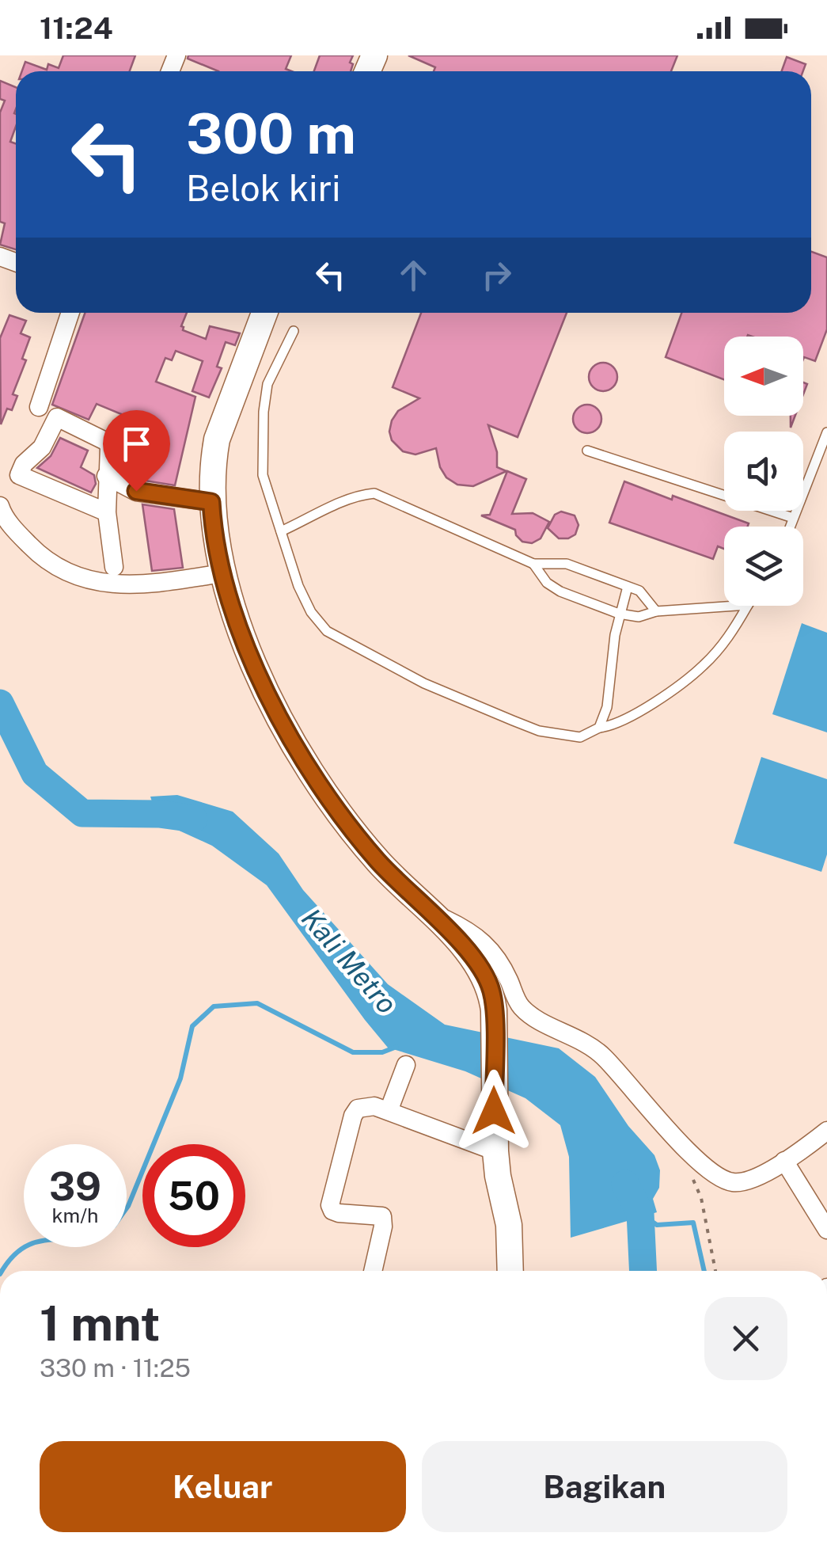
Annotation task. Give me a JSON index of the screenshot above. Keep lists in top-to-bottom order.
{
  "water": ["Kali Metro"],
  "north": "left",
  "page": {
    "status": "11:24",
    "turn": ["300 m", "Belok kiri"],
    "speed": "39 km/h",
    "limit": "50",
    "heading": ["1 mnt", "330 m · 11:25"],
    "buttons": ["Keluar", "Bagikan"]
  }
}
